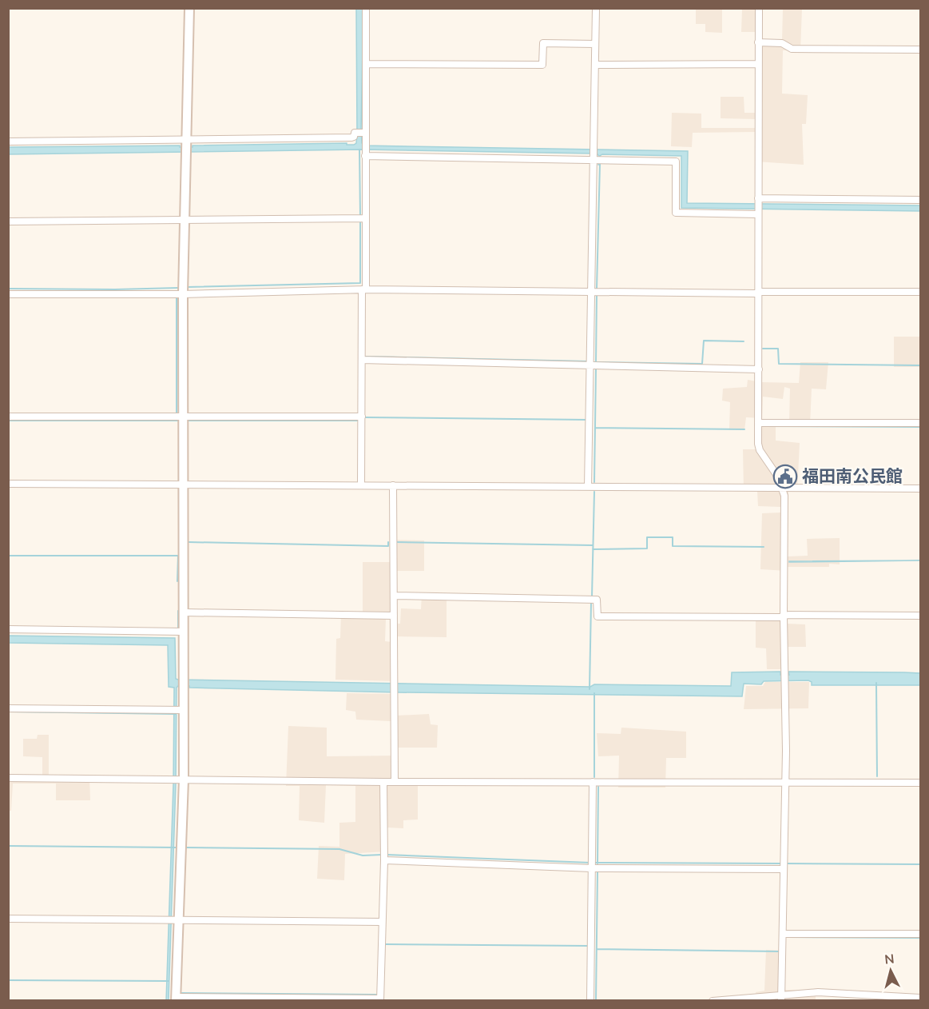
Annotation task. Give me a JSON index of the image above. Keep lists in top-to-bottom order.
{
  "places": {
    "public building": ["福田南公民館"]
  },
  "north": "top"
}
